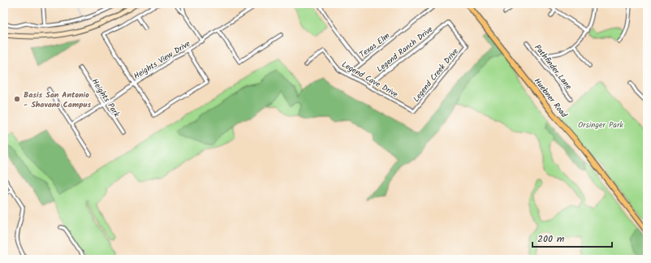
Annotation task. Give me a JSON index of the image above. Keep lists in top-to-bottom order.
{
  "streets": {
    "main road": ["Huebner Road"],
    "street": [
      "Texas Elm",
      "Legend Ranch Drive",
      "Heights View Drive",
      "Pathfinder Lane",
      "Legend Creek Drive",
      "Legend Cave Drive",
      "Heights Park"
    ]
  },
  "crossings": [
    ["Legend Ranch Drive", "Legend Creek Drive"],
    ["Legend Ranch Drive", "Legend Cave Drive"],
    ["Heights View Drive", "Heights Park"],
    ["Legend Creek Drive", "Legend Cave Drive"]
  ],
  "parks": ["Orsinger Park"],
  "places": ["Basis San Antonio - Shavano Campus"],
  "scale_bar": "200 m"
}
